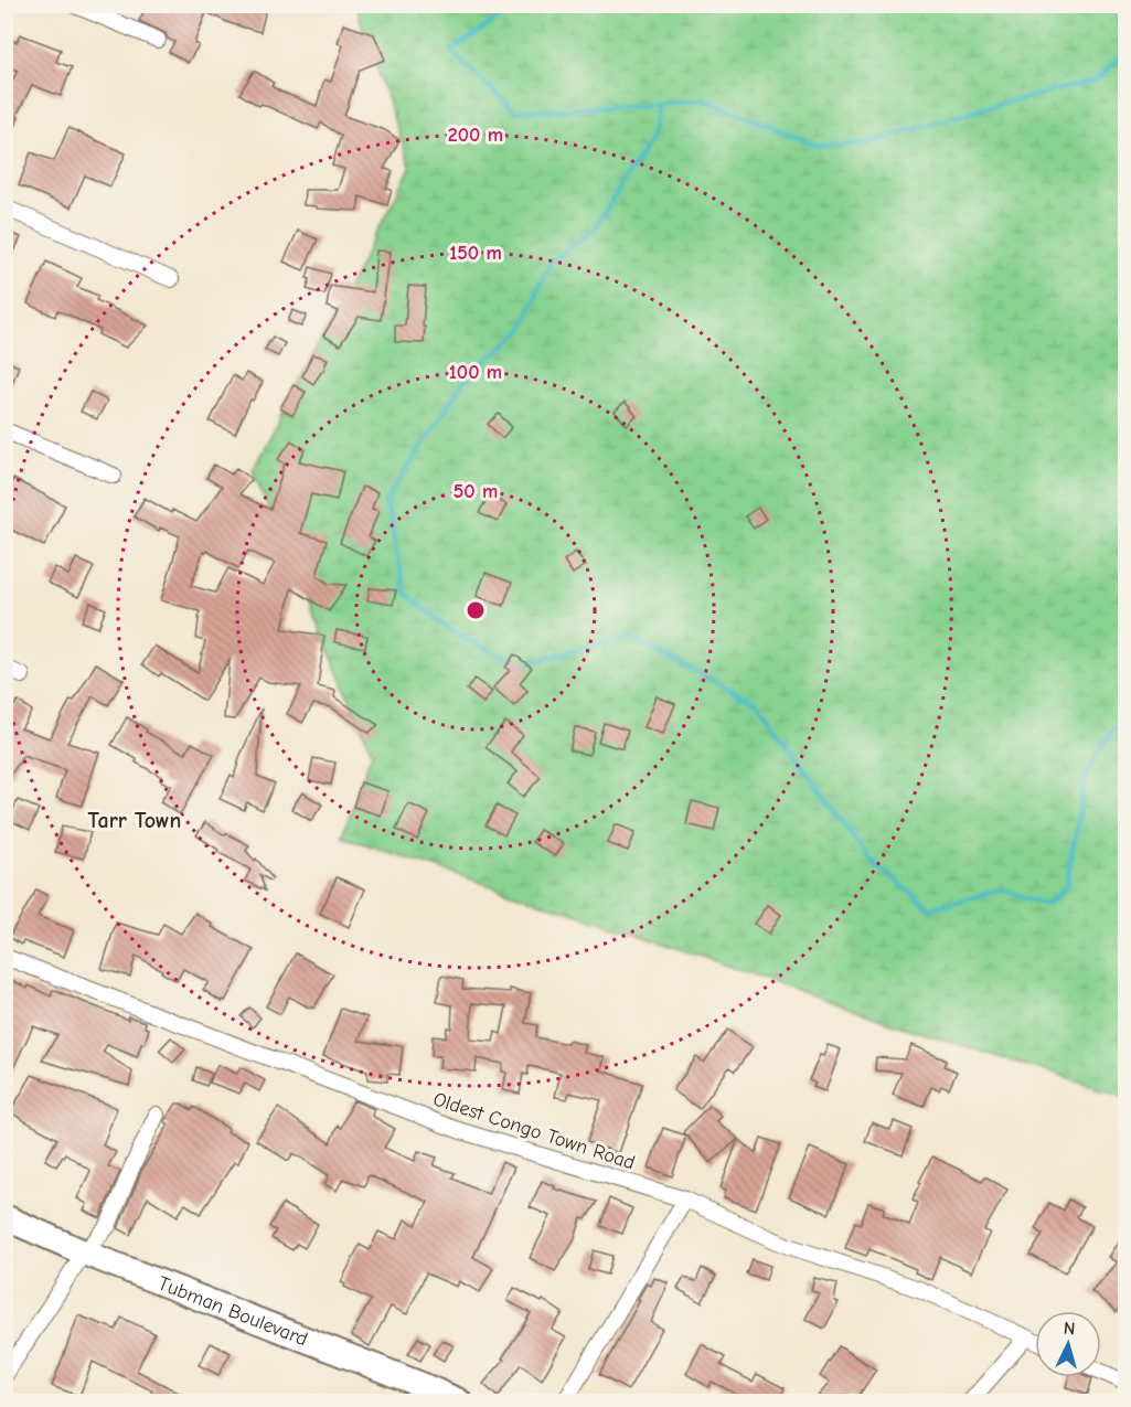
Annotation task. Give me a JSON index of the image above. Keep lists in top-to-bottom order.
{
  "streets": {
    "highway": ["Tubman Boulevard"],
    "street": ["Oldest Congo Town Road"]
  },
  "districts": ["Tarr Town"],
  "north": "top",
  "rings": [
    "200 m",
    "150 m",
    "100 m",
    "50 m"
  ]
}
